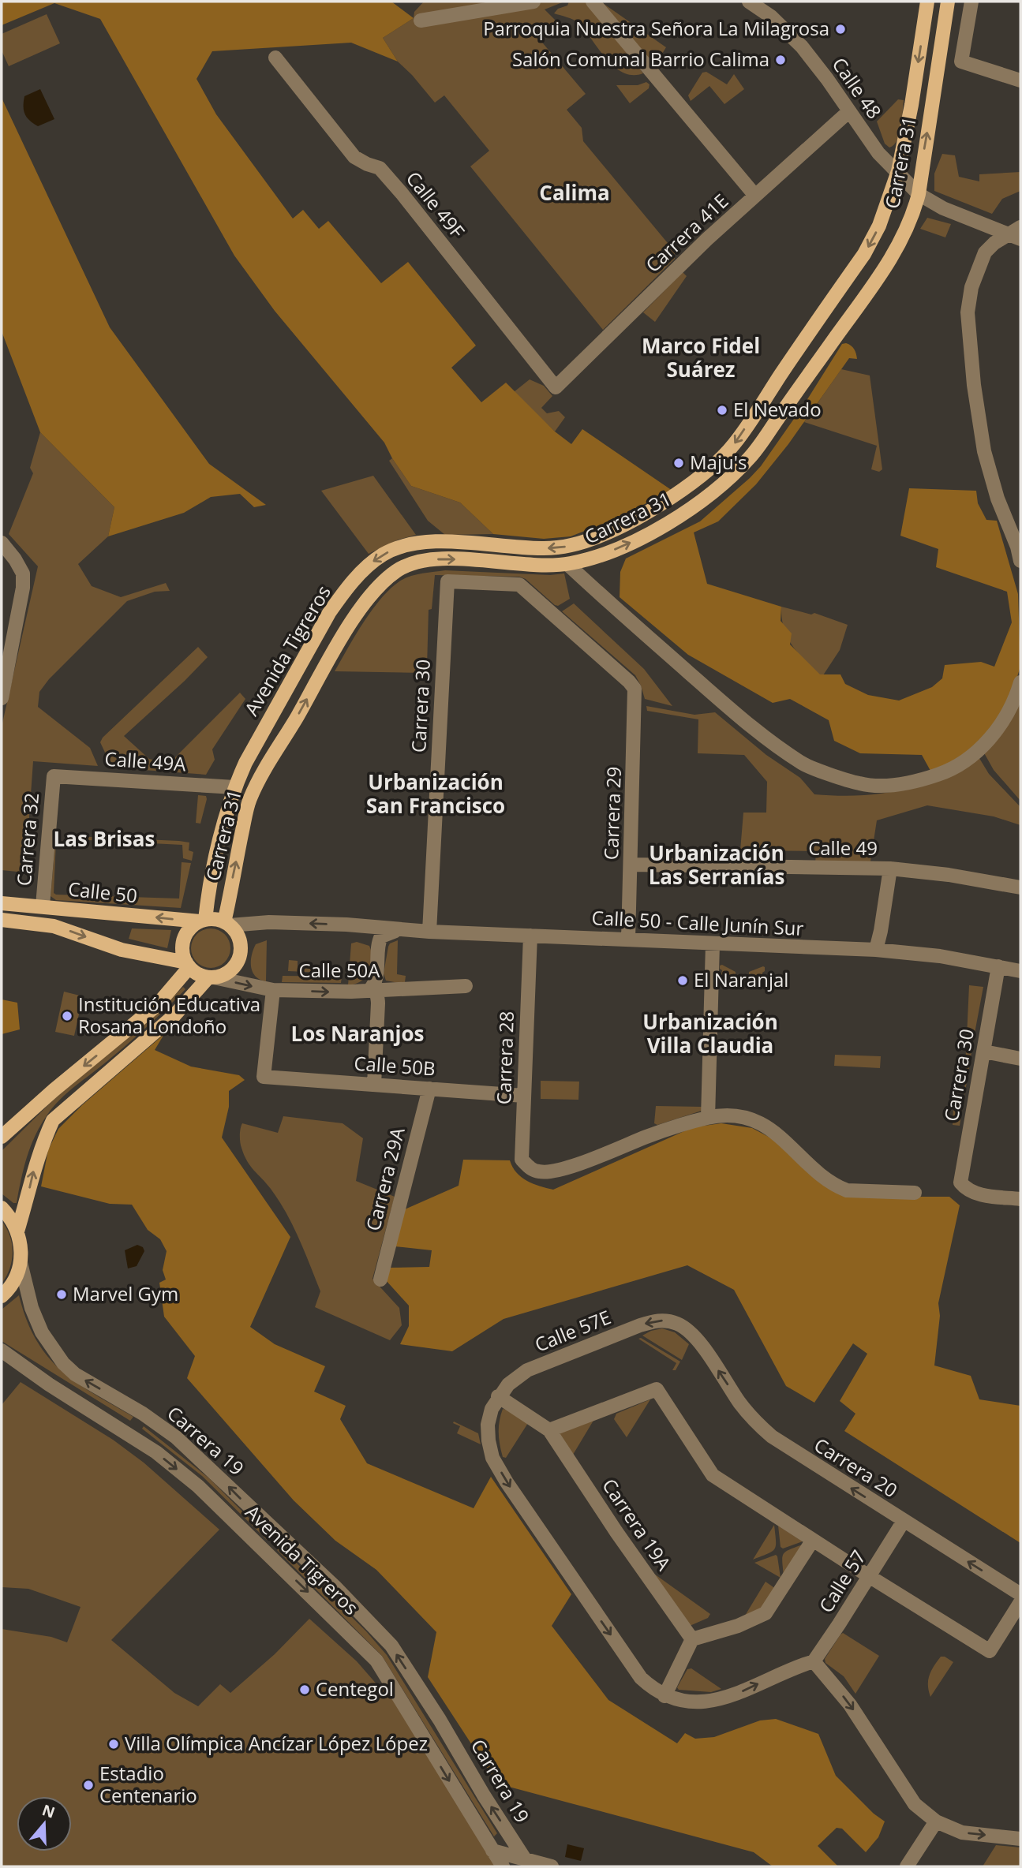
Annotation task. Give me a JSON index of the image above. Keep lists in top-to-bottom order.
{
  "streets": {
    "main road": ["Carrera 31", "Avenida Tigreros", "Calle 50"],
    "street": [
      "Calle 48",
      "Calle 49F",
      "Carrera 41E",
      "Carrera 30",
      "Calle 49A",
      "Carrera 29",
      "Carrera 32",
      "Calle 49",
      "Calle 50 - Calle Junín Sur",
      "Calle 50A",
      "Carrera 28",
      "Calle 50B",
      "Carrera 29A",
      "Calle 57E",
      "Carrera 19",
      "Carrera 20",
      "Carrera 19A",
      "Calle 57"
    ]
  },
  "crossings": [
    ["Calle 48", "Carrera 31"],
    ["Calle 48", "Carrera 41E"],
    ["Calle 48", "Avenida Tigreros"],
    ["Carrera 31", "Avenida Tigreros"],
    ["Carrera 31", "Calle 50"],
    ["Carrera 31", "Calle 50 - Calle Junín Sur"],
    ["Carrera 31", "Calle 50A"],
    ["Calle 49F", "Carrera 41E"],
    ["Avenida Tigreros", "Calle 49A"],
    ["Avenida Tigreros", "Calle 50"],
    ["Avenida Tigreros", "Calle 50 - Calle Junín Sur"],
    ["Avenida Tigreros", "Calle 50A"],
    ["Carrera 30", "Carrera 29"],
    ["Carrera 30", "Calle 50 - Calle Junín Sur"],
    ["Calle 49A", "Carrera 32"],
    ["Carrera 29", "Calle 49"],
    ["Carrera 29", "Calle 50 - Calle Junín Sur"],
    ["Carrera 32", "Calle 50"],
    ["Calle 50", "Calle 50 - Calle Junín Sur"],
    ["Calle 50", "Calle 50A"],
    ["Calle 50 - Calle Junín Sur", "Calle 50A"],
    ["Calle 50 - Calle Junín Sur", "Carrera 28"],
    ["Calle 50A", "Calle 50B"],
    ["Carrera 28", "Calle 50B"],
    ["Calle 50B", "Carrera 29A"],
    ["Calle 57E", "Carrera 20"],
    ["Carrera 20", "Calle 57"]
  ],
  "one_way": [
    "Carrera 31",
    "Calle 50A",
    "Carrera 19",
    "Carrera 20"
  ],
  "districts": [
    "Calima",
    "Marco Fidel Suárez",
    "Urbanización San Francisco",
    "Las Brisas",
    "Urbanización Las Serranías",
    "Urbanización Villa Claudia",
    "Los Naranjos"
  ],
  "places": [
    "Parroquia Nuestra Señora La Milagrosa",
    "Salón Comunal Barrio Calima",
    "El Nevado",
    "Maju's",
    "El Naranjal",
    "Institución Educativa Rosana Londoño",
    "Marvel Gym",
    "Centegol",
    "Villa Olímpica Ancízar López López",
    "Estadio Centenario"
  ],
  "north": "top"
}
